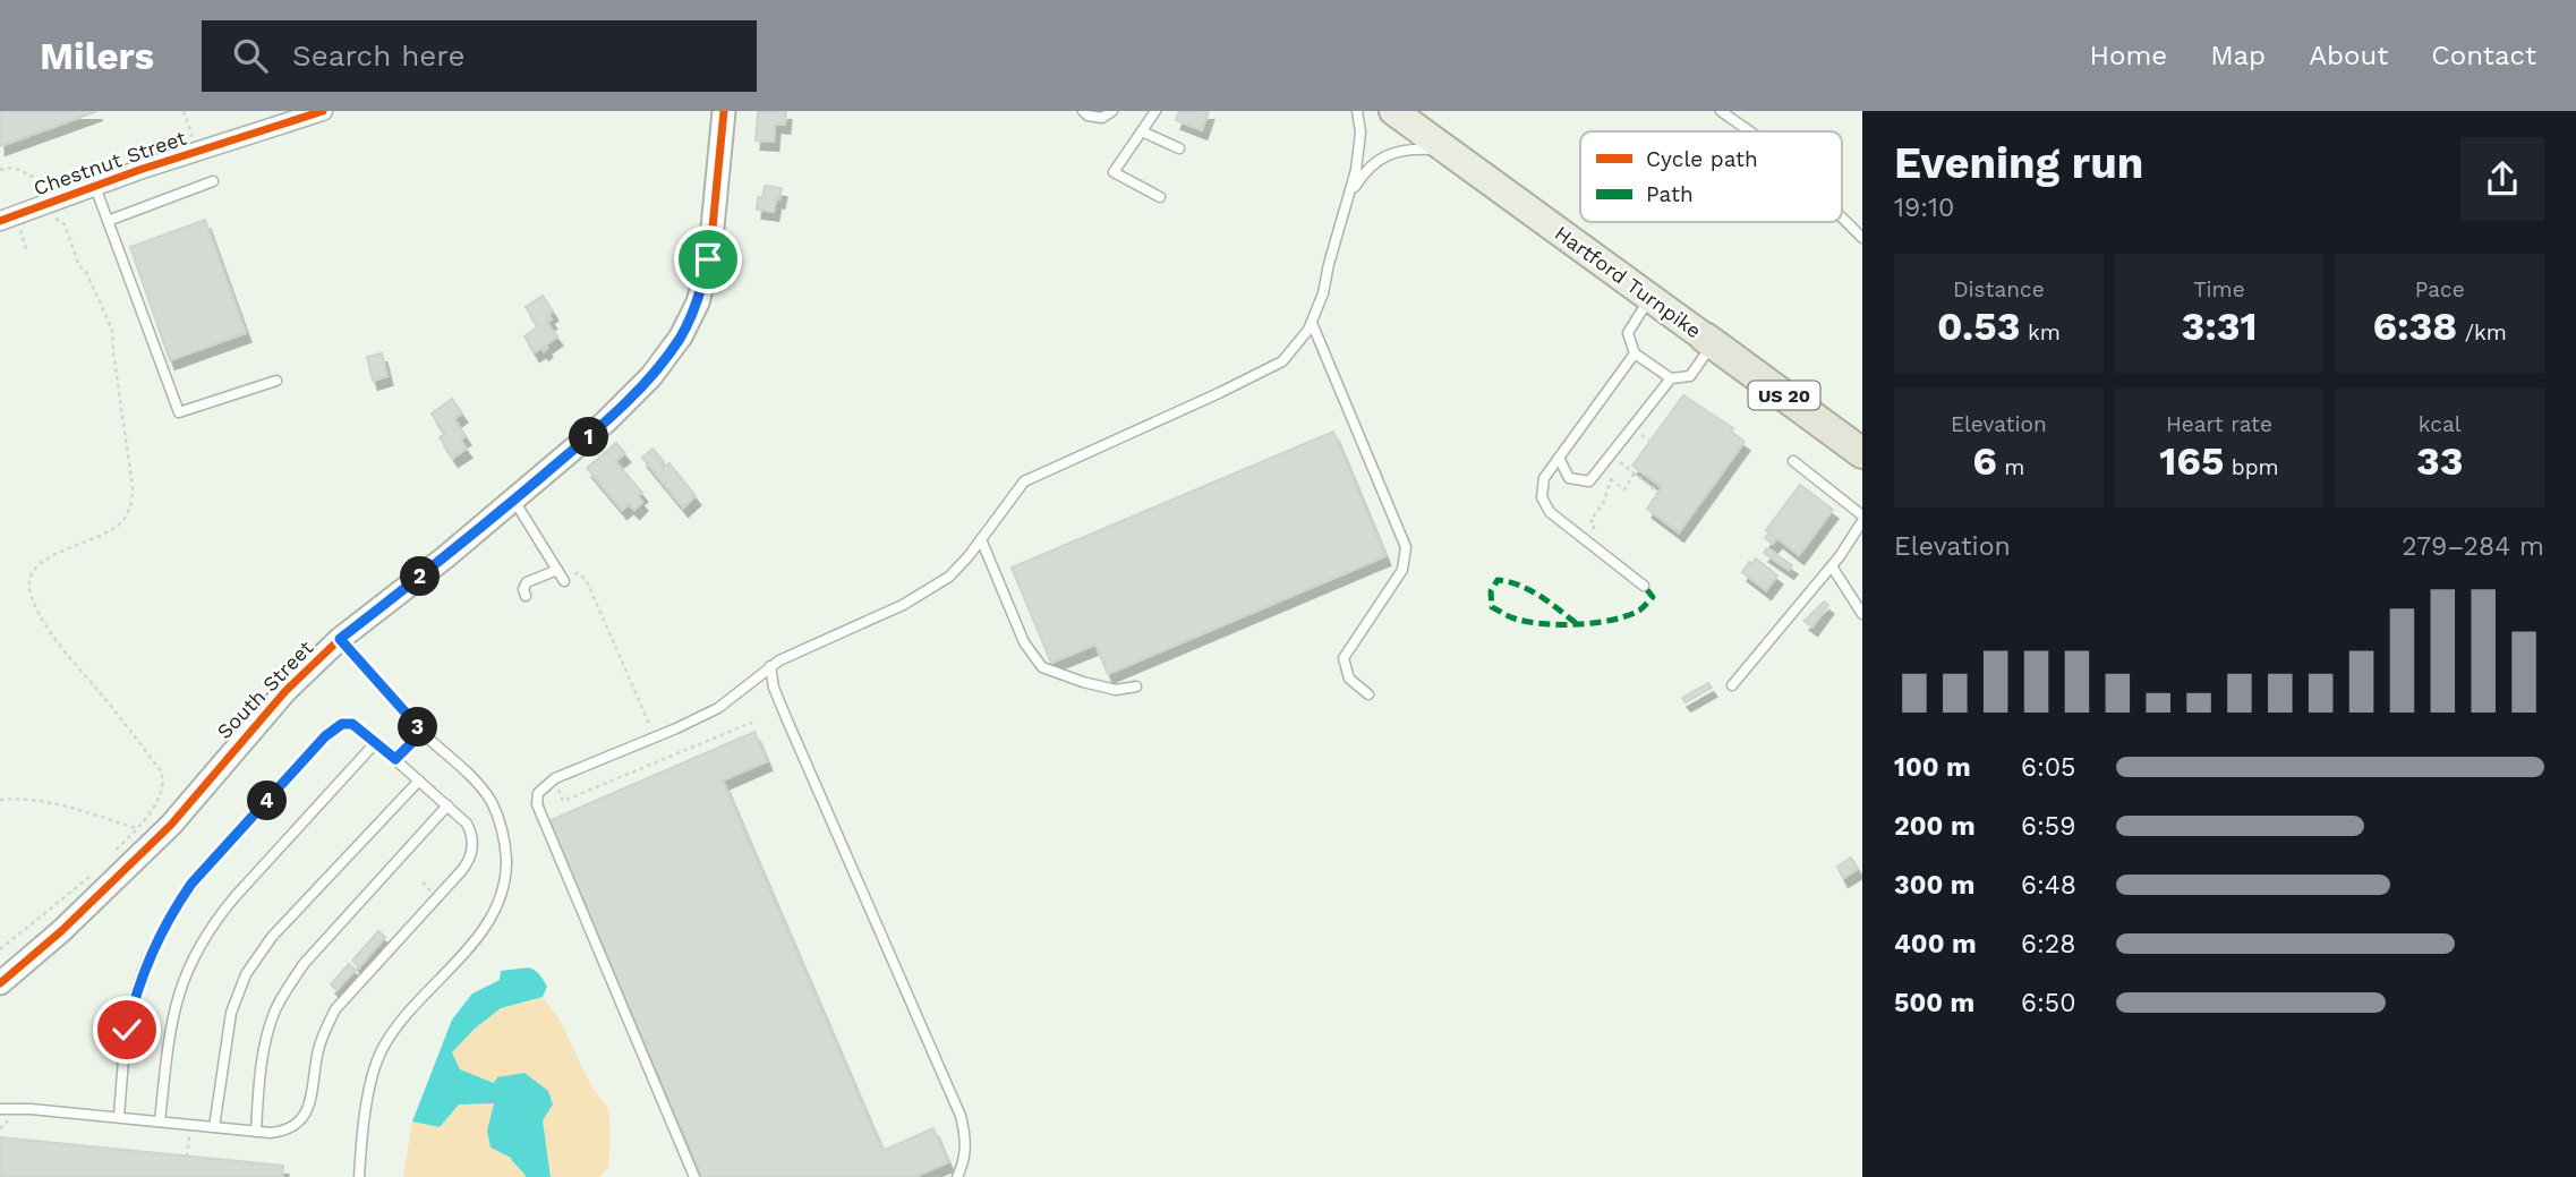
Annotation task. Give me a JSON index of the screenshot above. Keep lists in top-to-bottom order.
{
  "streets": {
    "highway": ["Hartford Turnpike", "US 20"],
    "street": ["Chestnut Street", "South Street"]
  },
  "legend": ["Cycle path", "Path"],
  "page": {
    "header": "Milers",
    "search": "Search here",
    "nav": [
      "Home",
      "Map",
      "About",
      "Contact"
    ],
    "heading": ["Evening run", "19:10"],
    "stats": [
      ["Distance", "0.53 km"],
      ["Time", "3:31"],
      ["Pace", "6:38 /km"],
      ["Elevation", "6 m"],
      ["Heart rate", "165 bpm"],
      ["kcal", "33"]
    ],
    "pins": [
      "1",
      "2",
      "3",
      "4"
    ],
    "chart": ["Elevation", "279–284 m"],
    "list": [
      {
        "name": "100 m",
        "note": "6:05"
      },
      {
        "name": "200 m",
        "note": "6:59"
      },
      {
        "name": "300 m",
        "note": "6:48"
      },
      {
        "name": "400 m",
        "note": "6:28"
      },
      {
        "name": "500 m",
        "note": "6:50"
      }
    ]
  }
}
